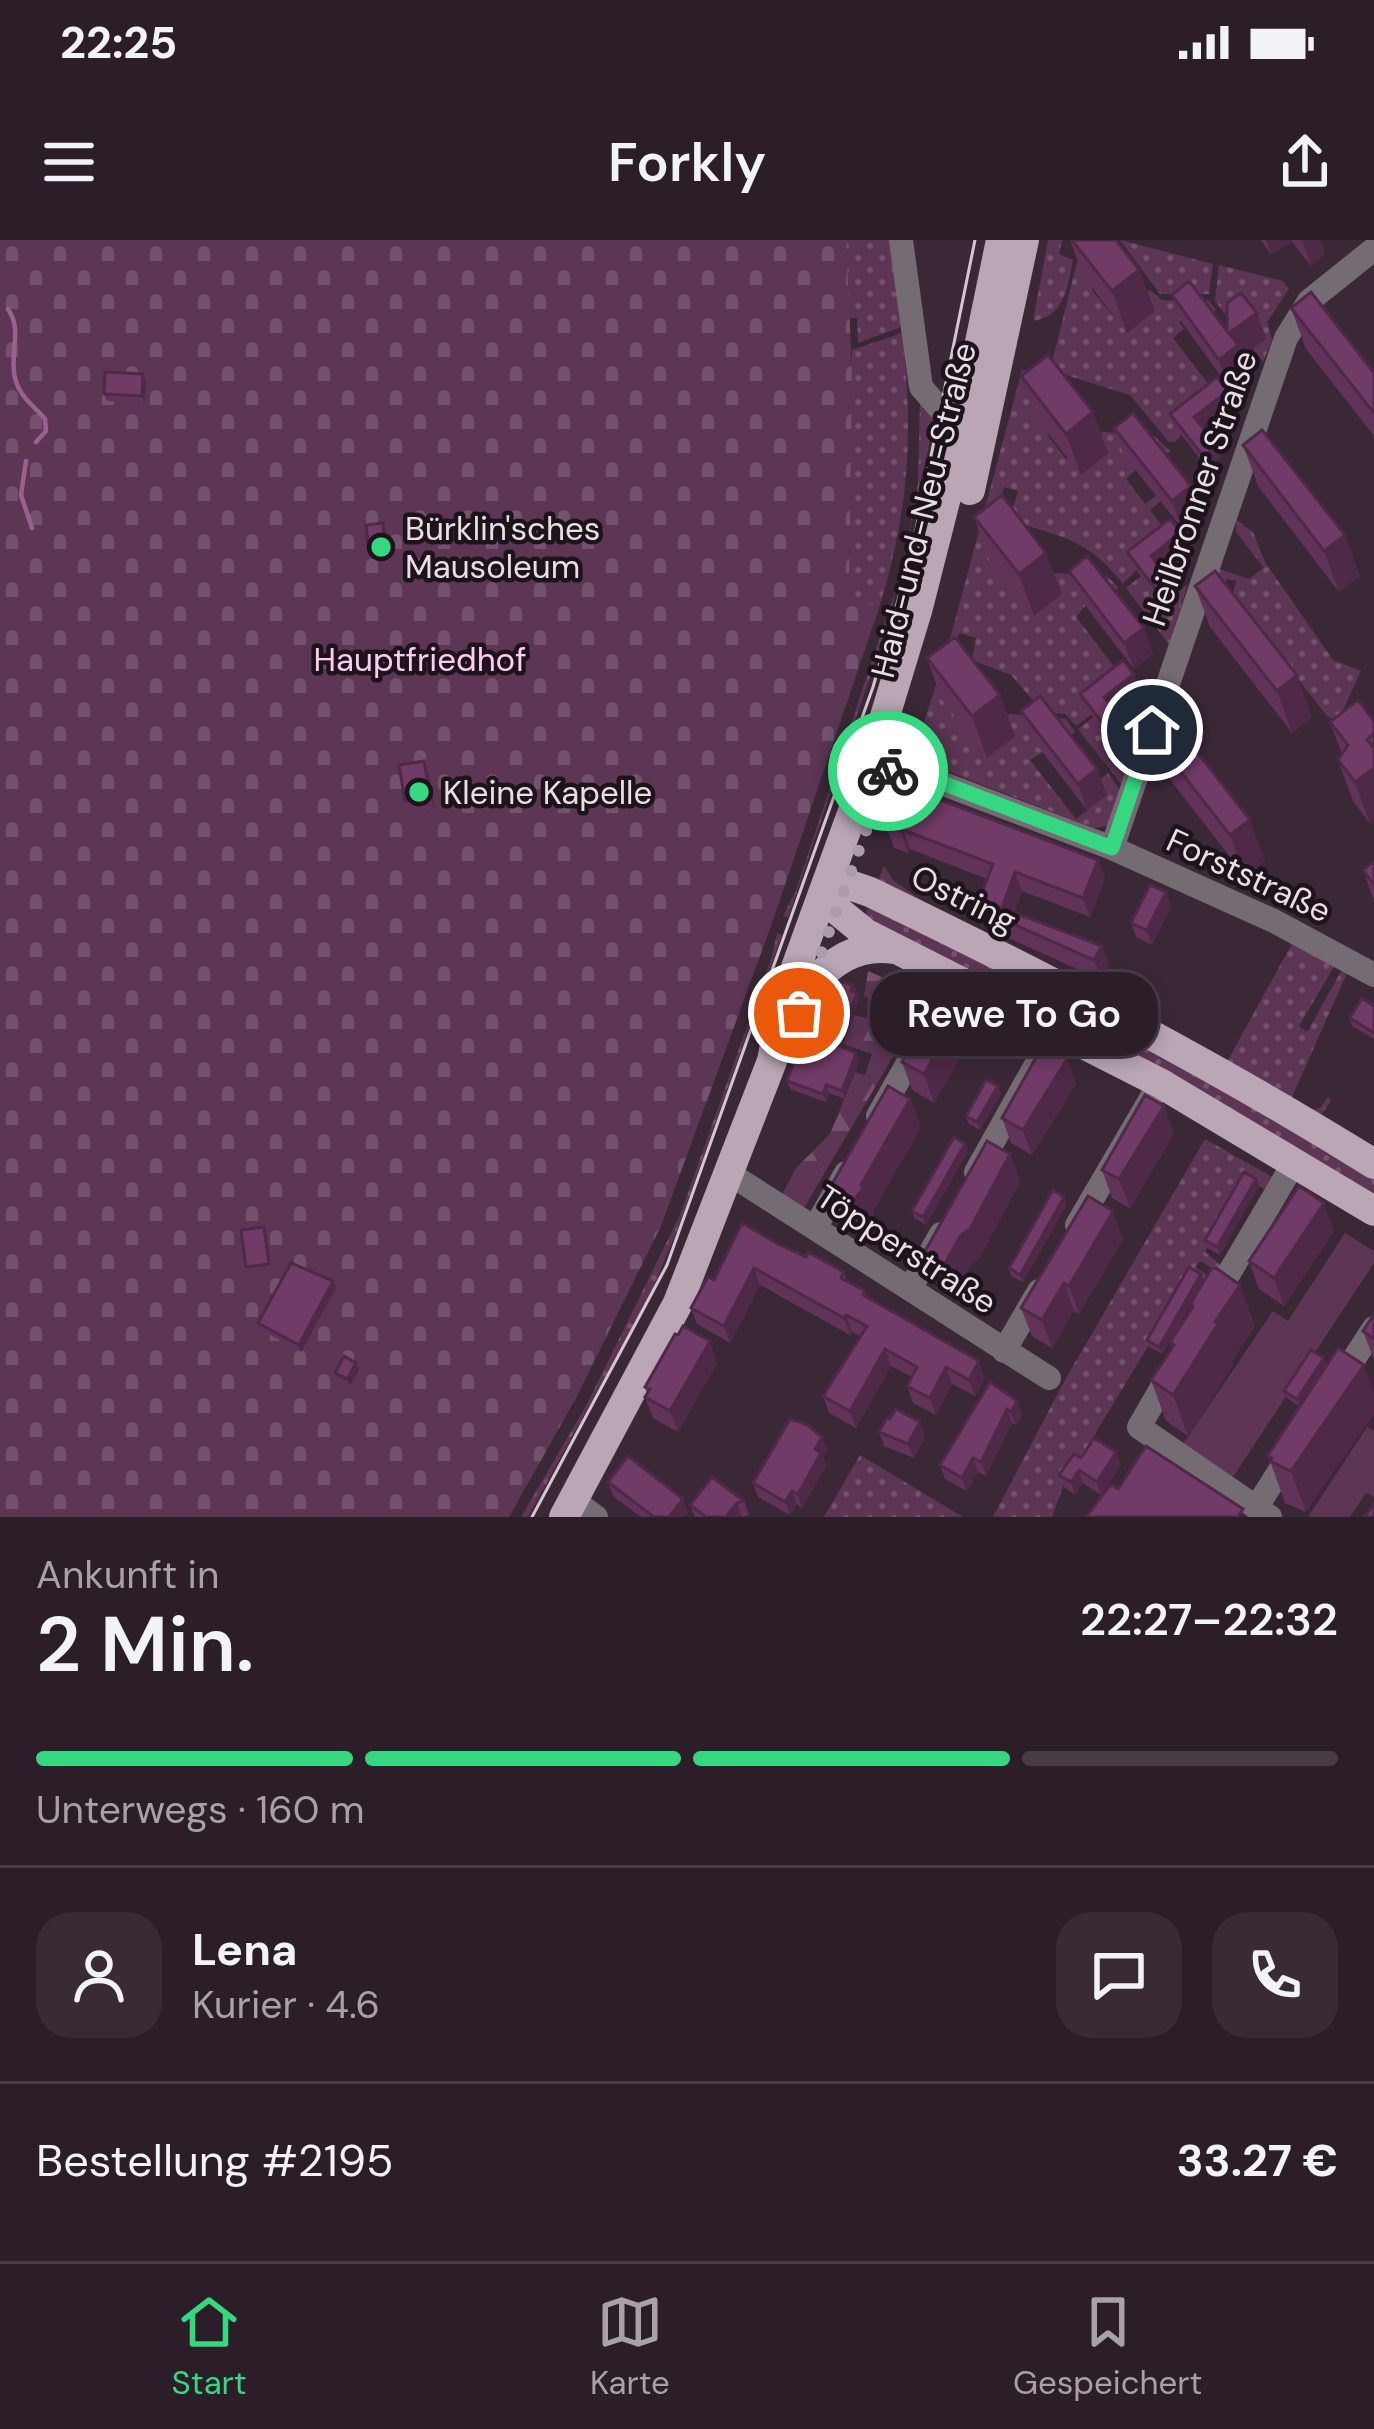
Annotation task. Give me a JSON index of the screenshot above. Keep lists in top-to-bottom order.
{
  "streets": {
    "main road": ["Haid-und-Neu-Straße", "Ostring"],
    "street": ["Heilbronner Straße", "Forststraße", "Töpperstraße"]
  },
  "crossings": [
    ["Heilbronner Straße", "Forststraße"],
    ["Haid-und-Neu-Straße", "Forststraße"],
    ["Haid-und-Neu-Straße", "Ostring"],
    ["Haid-und-Neu-Straße", "Töpperstraße"]
  ],
  "parks": ["Hauptfriedhof"],
  "places": ["Bürklin'sches Mausoleum", "Kleine Kapelle", "Rewe To Go"],
  "page": {
    "status": "22:25",
    "header": "Forkly",
    "bubble": "Rewe To Go",
    "heading": ["2 Min.", "Ankunft in", "22:27–22:32"],
    "panel": [
      "Lena",
      "Kurier · 4.6",
      "Bestellung #2195",
      "33.27 €"
    ],
    "bar": "Unterwegs · 160 m",
    "tabs": ["Start", "Karte", "Gespeichert"]
  }
}
